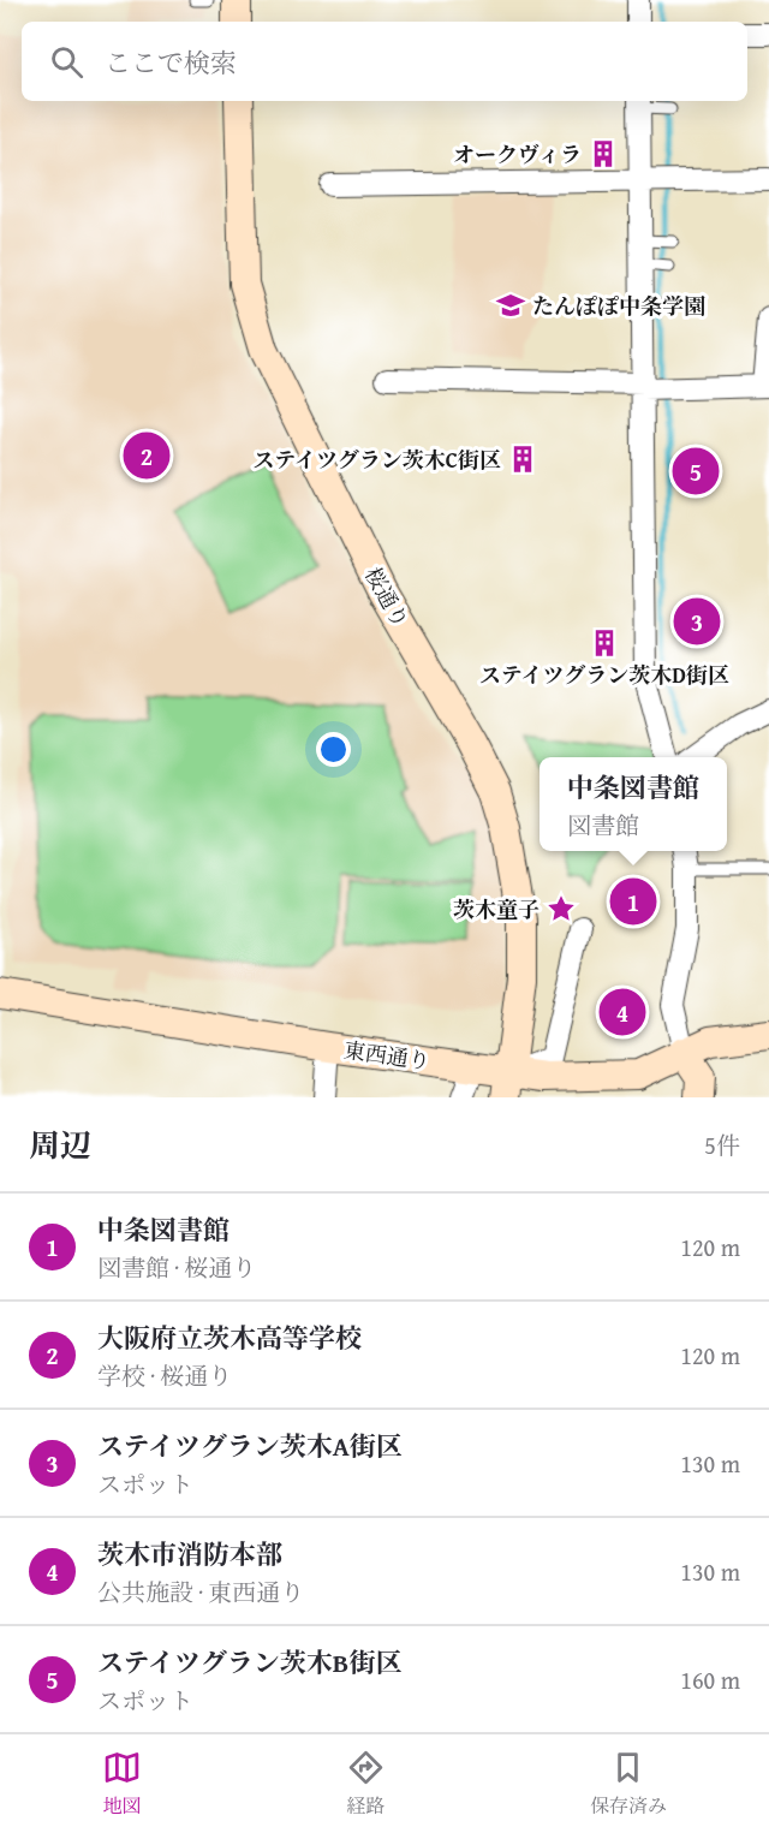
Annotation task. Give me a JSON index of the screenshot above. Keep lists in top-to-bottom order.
{
  "streets": {
    "street": ["桜通り", "東西通り"]
  },
  "crossings": [
    ["桜通り", "東西通り"]
  ],
  "places": {
    "building": ["オークヴィラ", "ステイツグラン茨木C街区", "ステイツグラン茨木D街区"],
    "school or university": ["たんぽぽ中条学園"],
    "place": ["茨木童子"]
  },
  "page": {
    "search": "ここで検索",
    "pins": [
      "2",
      "5",
      "3",
      "1",
      "4"
    ],
    "popup": ["中条図書館", "図書館"],
    "heading": ["周辺", "5件"],
    "list": [
      {
        "mark": "1",
        "name": "中条図書館",
        "note": "図書館 · 桜通り",
        "value": "120 m"
      },
      {
        "mark": "2",
        "name": "大阪府立茨木高等学校",
        "note": "学校 · 桜通り",
        "value": "120 m"
      },
      {
        "mark": "3",
        "name": "ステイツグラン茨木A街区",
        "note": "スポット",
        "value": "130 m"
      },
      {
        "mark": "4",
        "name": "茨木市消防本部",
        "note": "公共施設 · 東西通り",
        "value": "130 m"
      },
      {
        "mark": "5",
        "name": "ステイツグラン茨木B街区",
        "note": "スポット",
        "value": "160 m"
      }
    ],
    "nav": ["地図", "経路", "保存済み"]
  }
}
